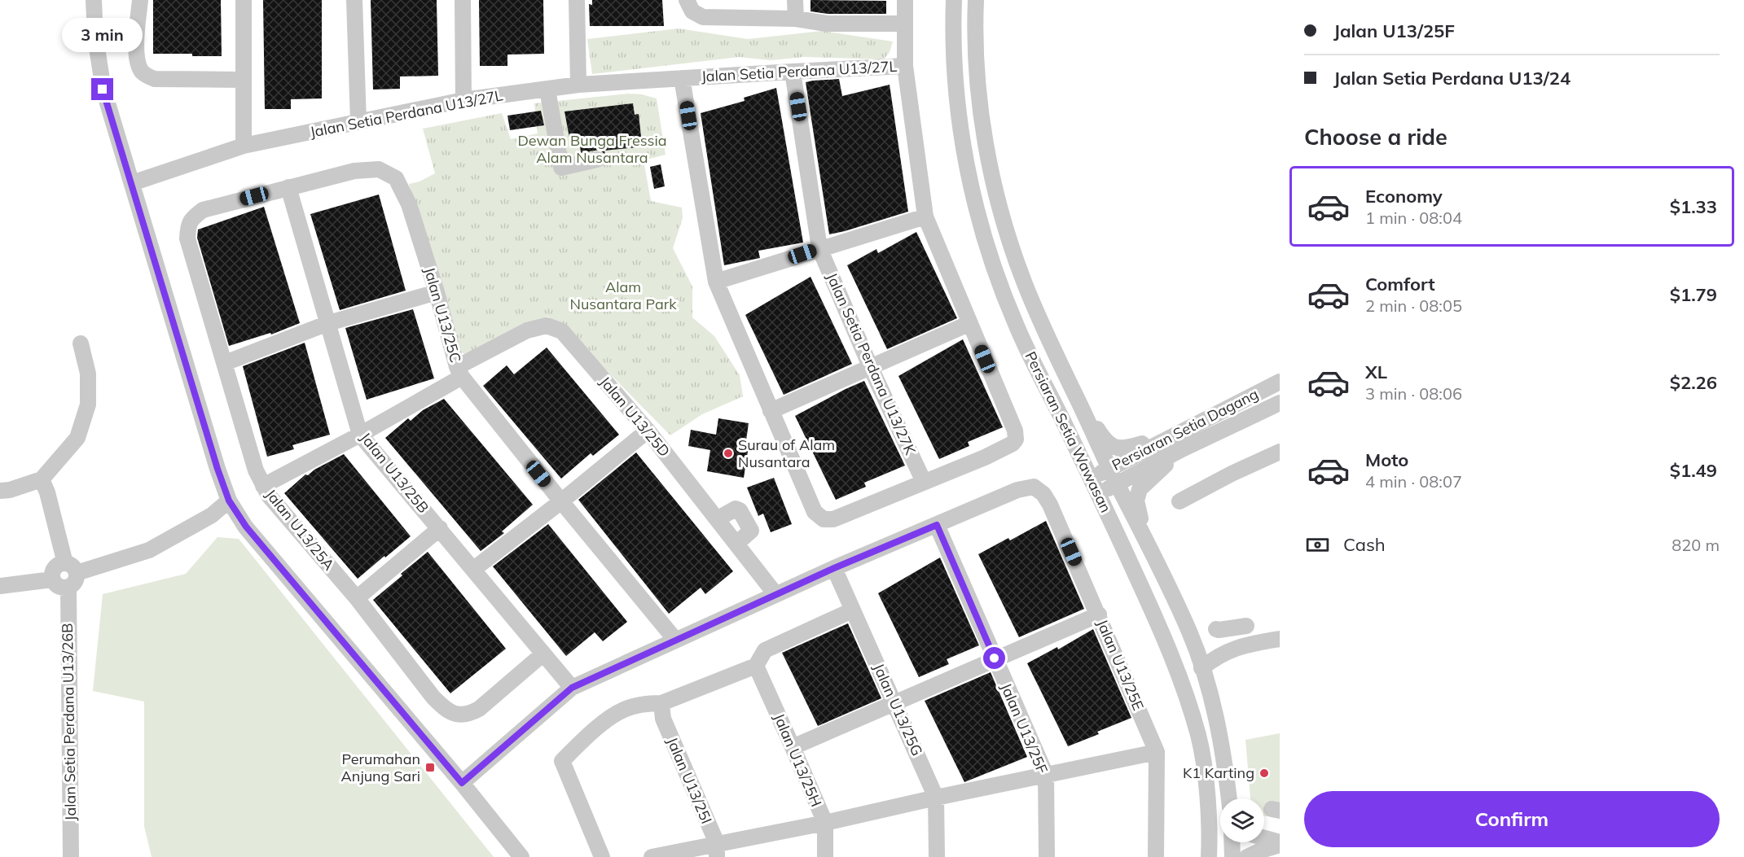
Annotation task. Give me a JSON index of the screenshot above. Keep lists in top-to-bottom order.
{
  "streets": {
    "street": [
      "Jalan Setia Perdana U13/27L",
      "Jalan U13/25C",
      "Jalan Setia Perdana U13/27K",
      "Jalan U13/25D",
      "Persiaran Setia Dagang",
      "Persiaran Setia Wawasan",
      "Jalan U13/25B",
      "Jalan U13/25A",
      "Jalan U13/25E",
      "Jalan U13/25G",
      "Jalan Setia Perdana U13/26B",
      "Jalan U13/25F",
      "Jalan U13/25H",
      "Jalan U13/25I"
    ]
  },
  "crossings": [
    ["Jalan Setia Perdana U13/27L", "Jalan Setia Perdana U13/27K"],
    ["Jalan U13/25C", "Jalan U13/25D"],
    ["Jalan U13/25C", "Jalan U13/25B"],
    ["Jalan U13/25C", "Jalan U13/25A"],
    ["Jalan U13/25D", "Jalan U13/25B"],
    ["Jalan U13/25D", "Jalan U13/25A"],
    ["Persiaran Setia Dagang", "Persiaran Setia Wawasan"],
    ["Jalan U13/25B", "Jalan U13/25A"],
    ["Jalan U13/25E", "Jalan U13/25F"]
  ],
  "parks": ["Dewan Bunga Fressia Alam Nusantara", "Alam Nusantara Park"],
  "places": {
    "other": ["Surau of Alam Nusantara", "K1 Karting"],
    "transit": ["Perumahan Anjung Sari"]
  },
  "page": {
    "banner": ["Jalan U13/25F", "Jalan Setia Perdana U13/24"],
    "bubble": "3 min",
    "heading": "Choose a ride",
    "list": [
      {
        "name": "Economy",
        "note": "1 min · 08:04",
        "value": "$1.33"
      },
      {
        "name": "Comfort",
        "note": "2 min · 08:05",
        "value": "$1.79"
      },
      {
        "name": "XL",
        "note": "3 min · 08:06",
        "value": "$2.26"
      },
      {
        "name": "Moto",
        "note": "4 min · 08:07",
        "value": "$1.49"
      }
    ],
    "pay": ["Cash", "820 m"],
    "buttons": "Confirm"
  }
}
